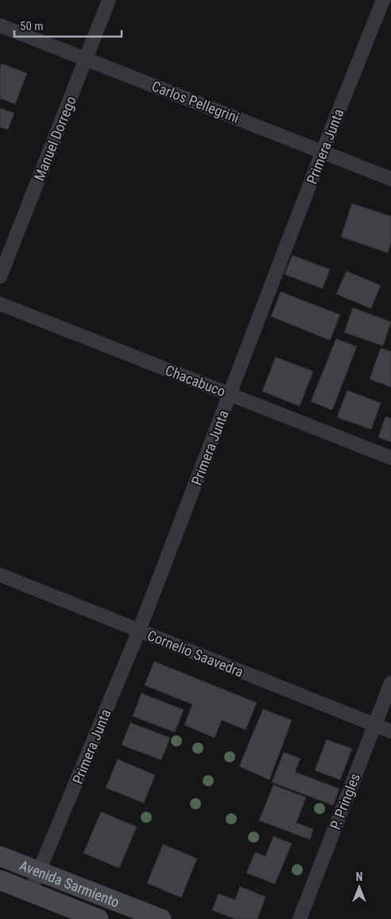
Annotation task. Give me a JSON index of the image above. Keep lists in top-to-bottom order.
{
  "streets": {
    "main road": ["Avenida Sarmiento"],
    "street": [
      "Carlos Pellegrini",
      "Manuel Dorrego",
      "Primera Junta",
      "Chacabuco",
      "Cornelio Saavedra",
      "P. Pringles"
    ]
  },
  "crossings": [
    ["Carlos Pellegrini", "Manuel Dorrego"],
    ["Carlos Pellegrini", "Primera Junta"],
    ["Primera Junta", "Chacabuco"],
    ["Primera Junta", "Cornelio Saavedra"],
    ["Primera Junta", "Avenida Sarmiento"],
    ["Cornelio Saavedra", "P. Pringles"]
  ],
  "scale_bar": "50 m",
  "north": "top"
}
